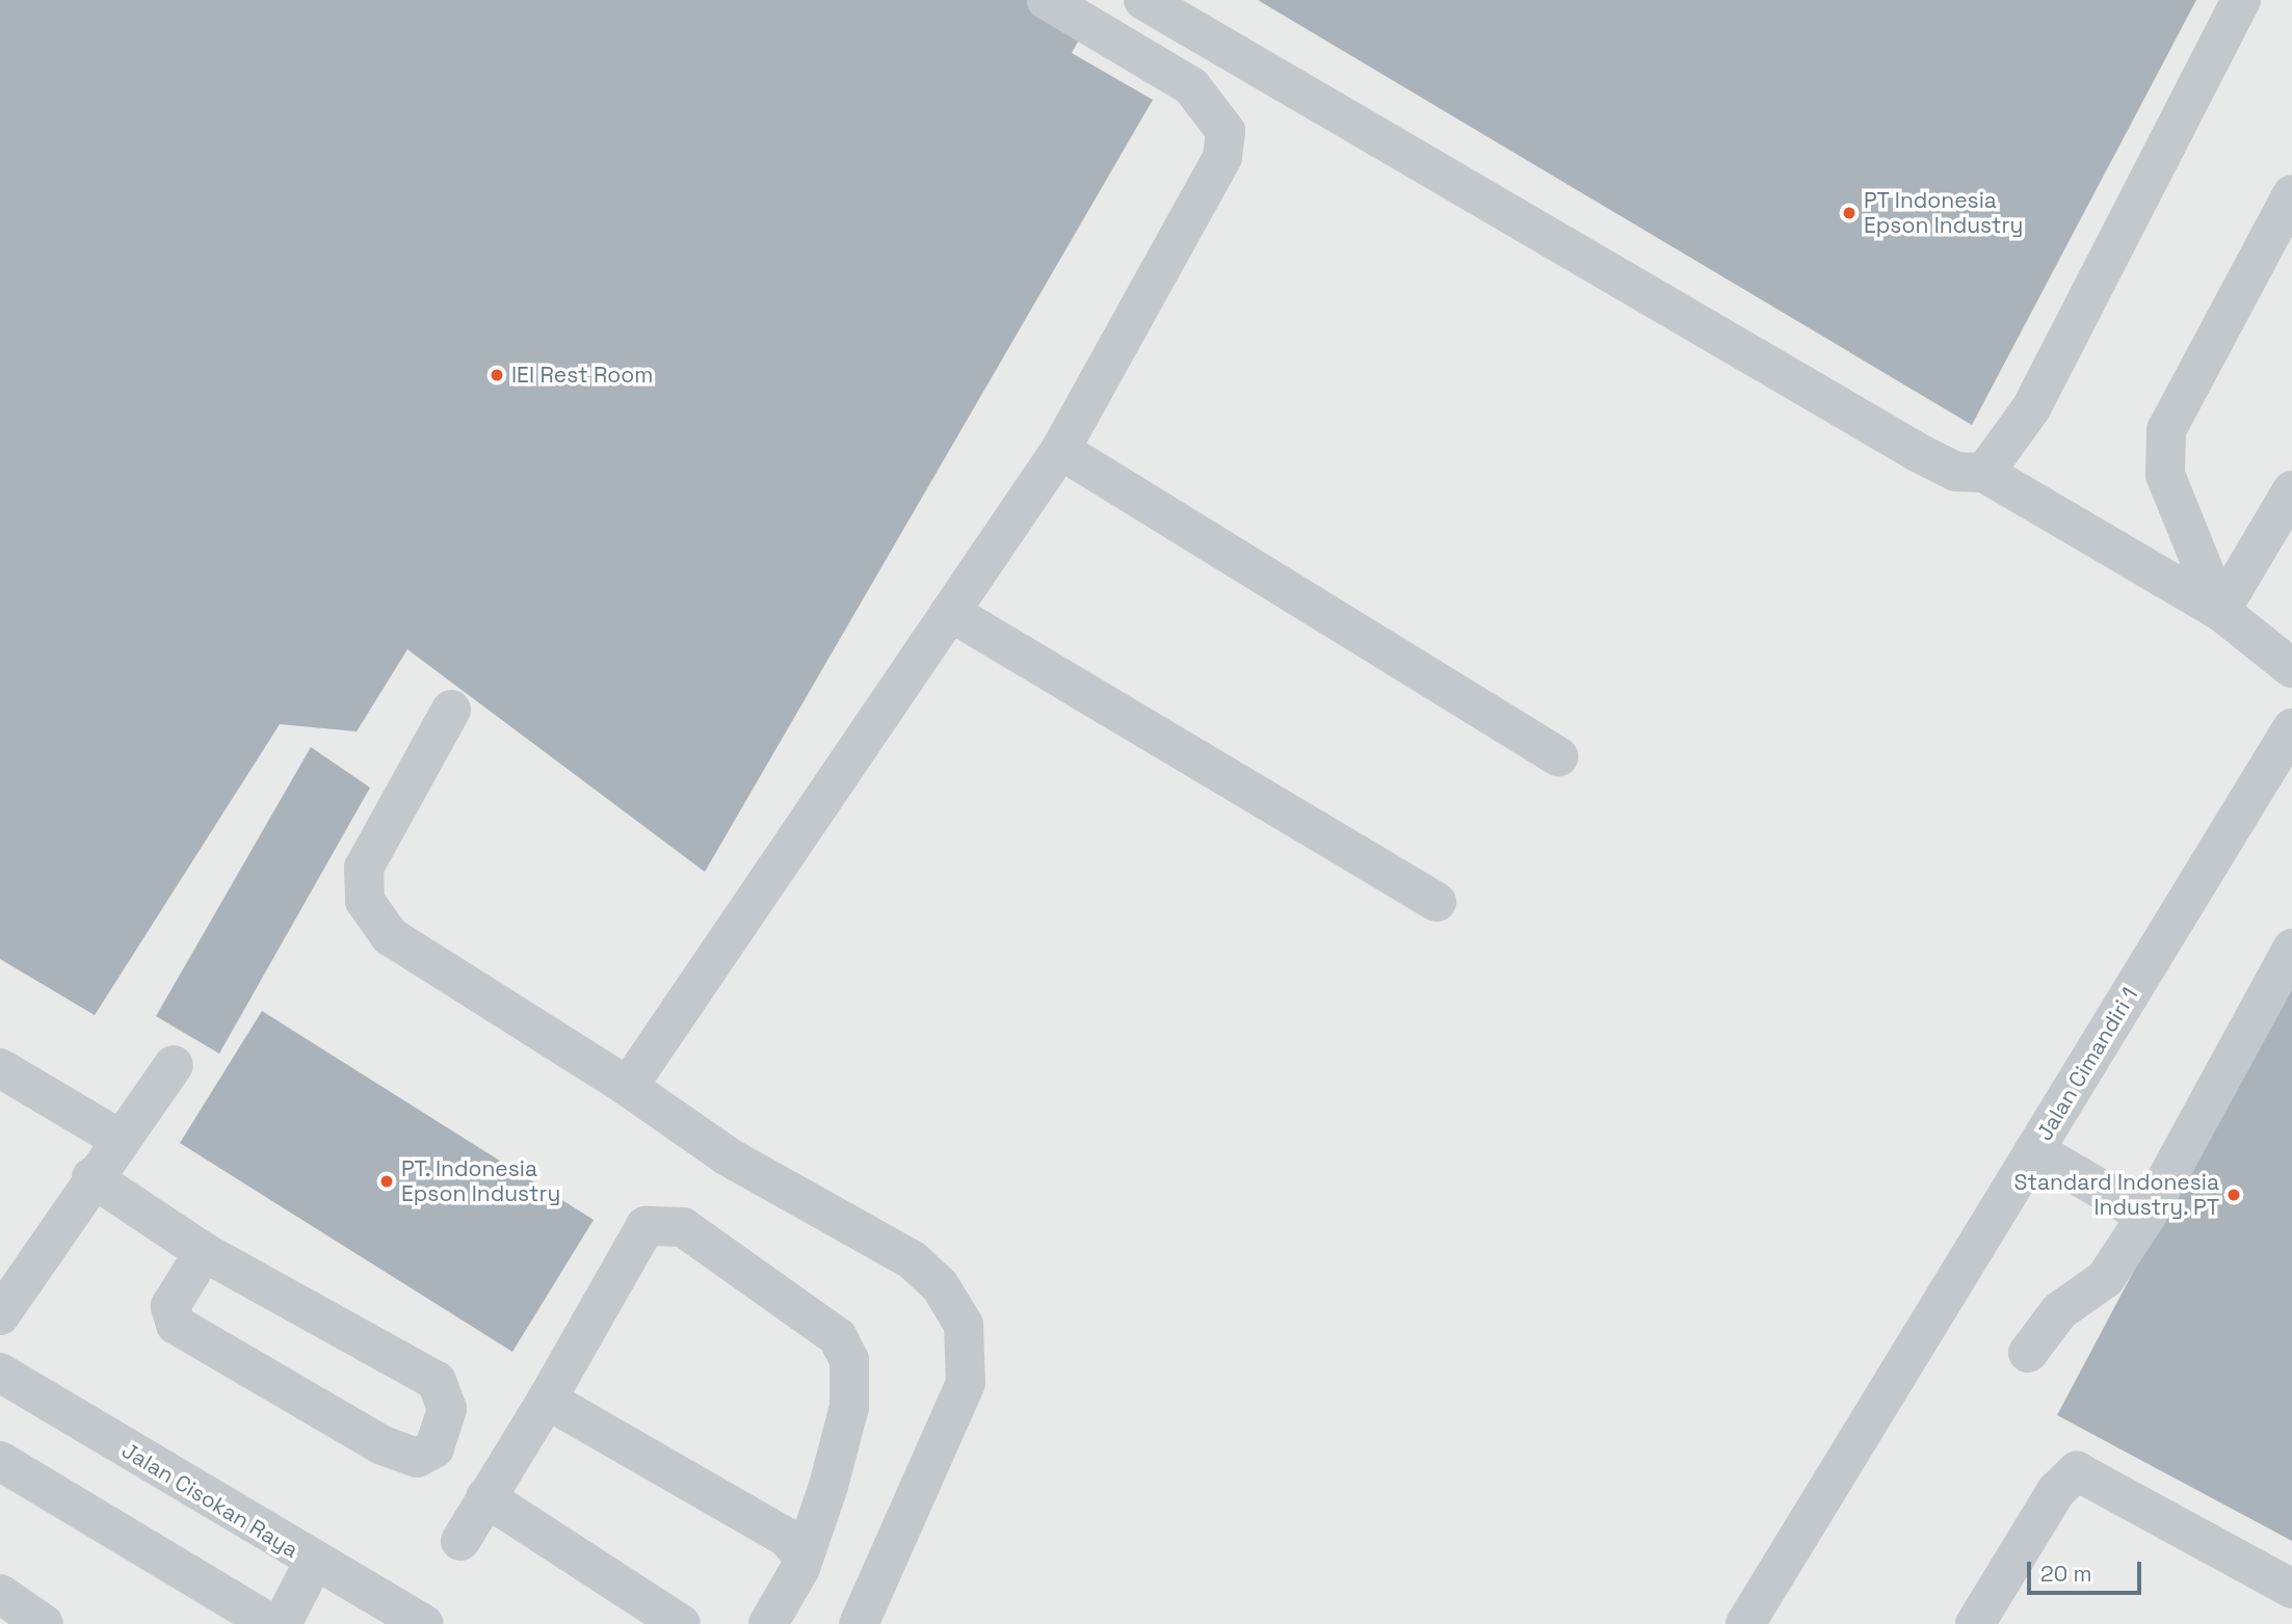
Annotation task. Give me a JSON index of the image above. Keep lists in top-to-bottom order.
{
  "streets": {
    "street": ["Jalan Cimandiri 1", "Jalan Cisokan Raya"]
  },
  "places": [
    "PT Indonesia Epson Industry",
    "IEI Rest Room",
    "PT. Indonesia Epson Industry",
    "Standard Indonesia Industry. PT"
  ],
  "scale_bar": "20 m"
}
